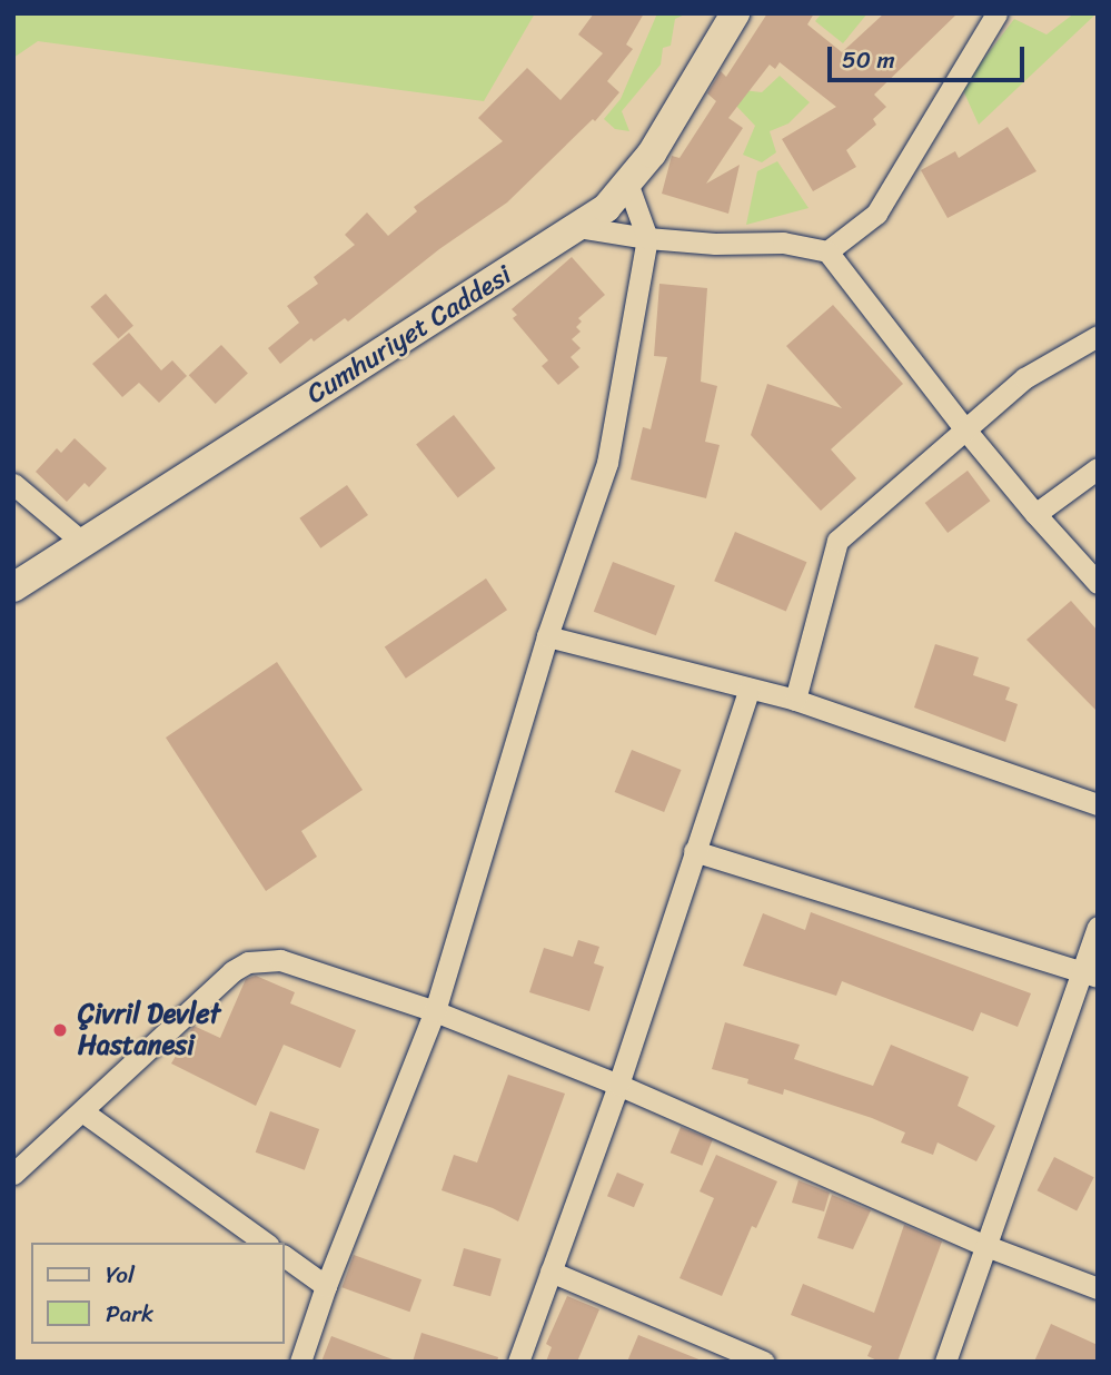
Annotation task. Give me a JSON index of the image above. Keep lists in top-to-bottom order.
{
  "streets": {
    "main road": ["Cumhuriyet Caddesi"]
  },
  "places": ["Çivril Devlet Hastanesi"],
  "legend": ["Yol", "Park"],
  "scale_bar": "50 m"
}
